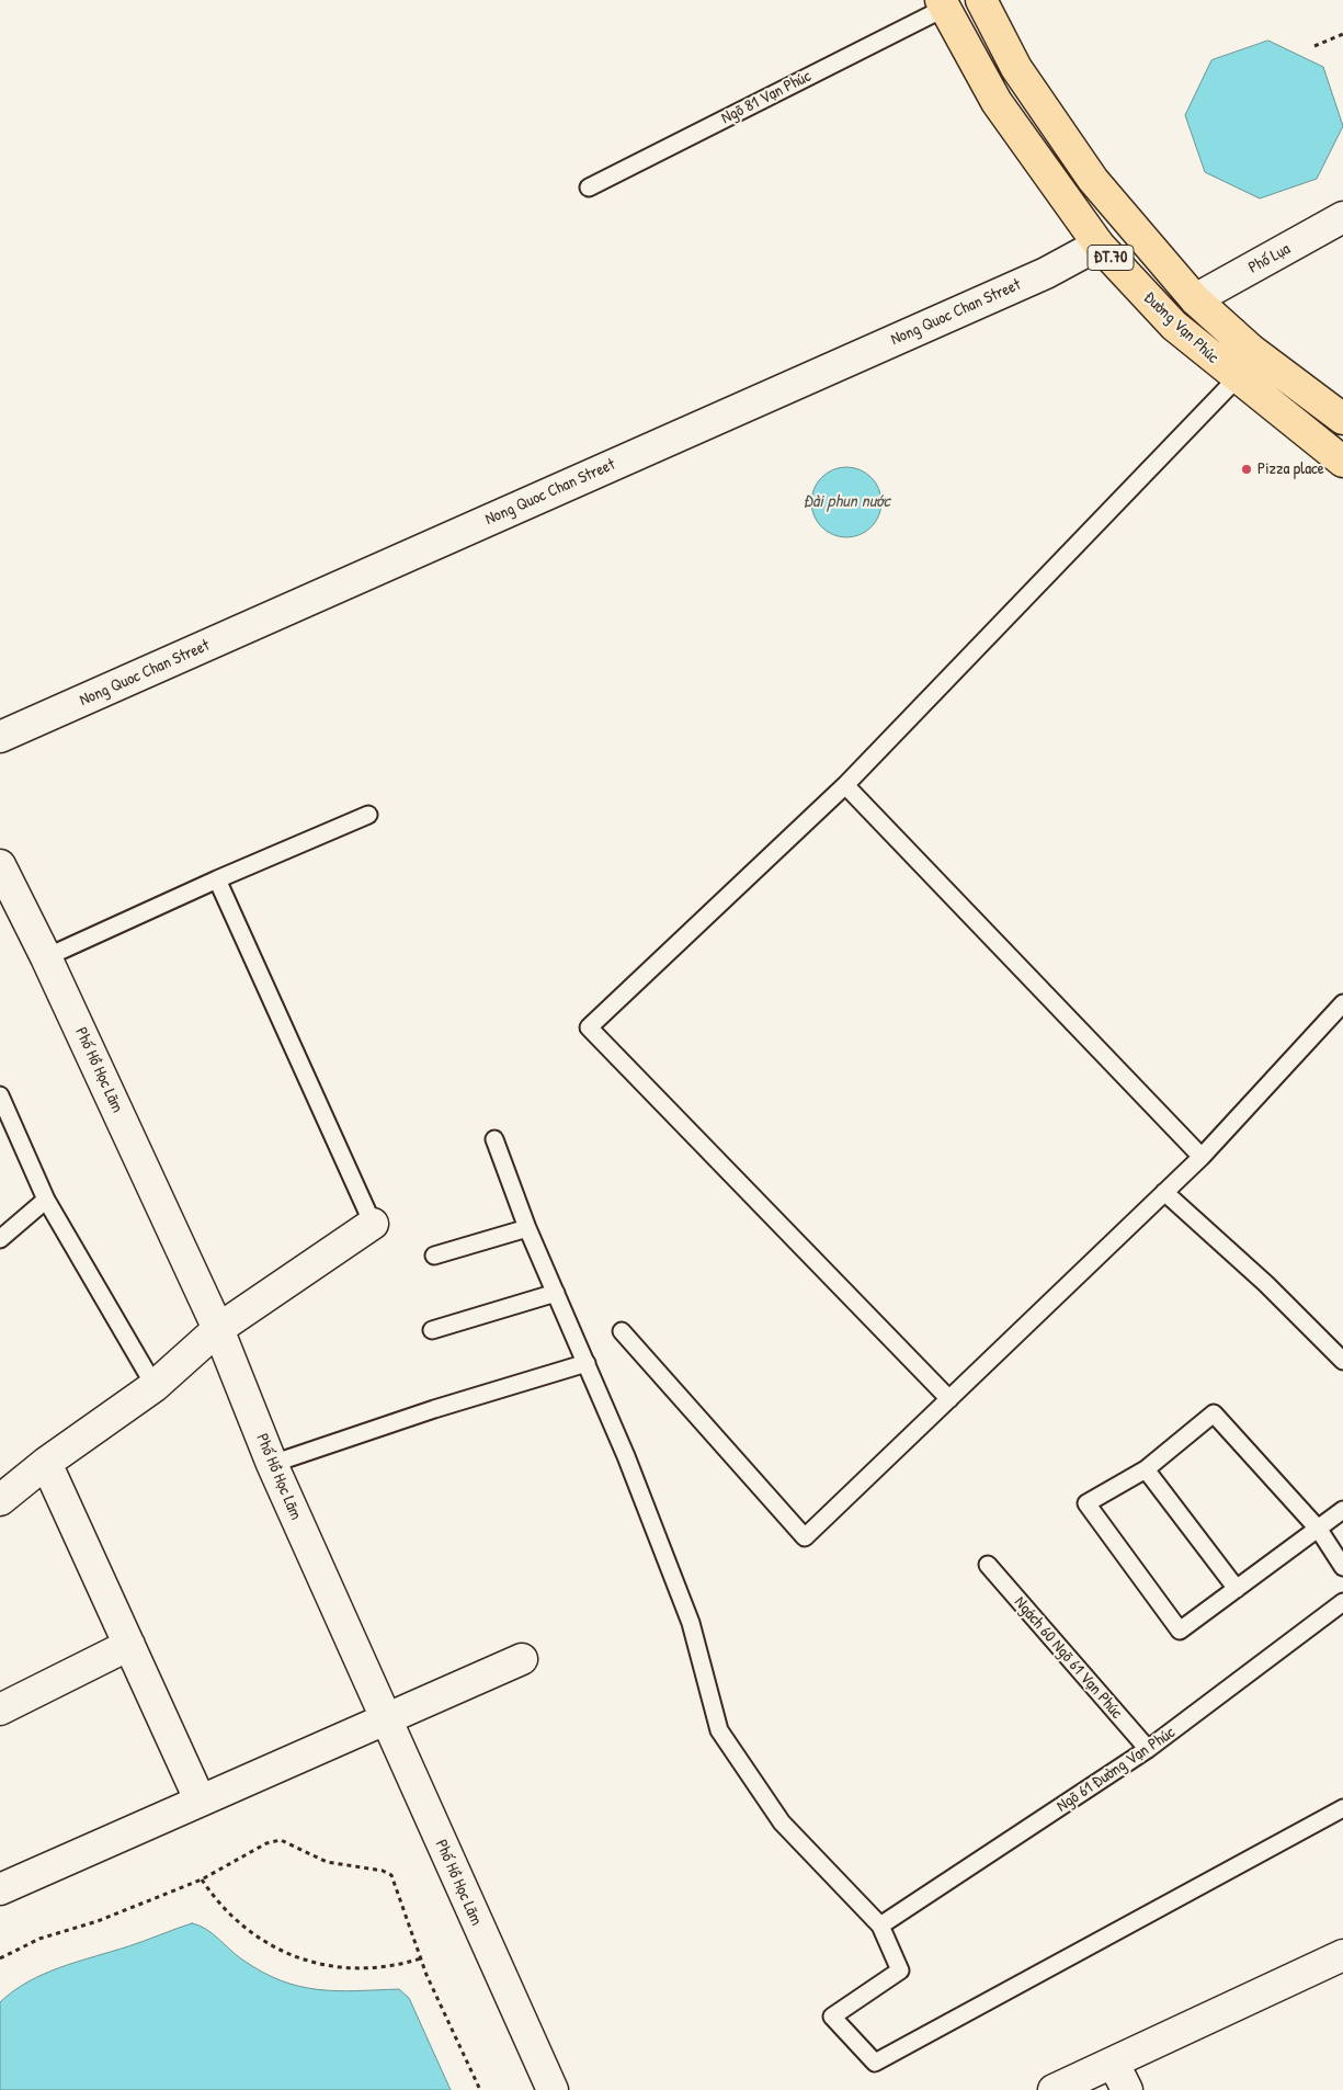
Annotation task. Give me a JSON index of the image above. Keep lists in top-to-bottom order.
{
  "streets": {
    "main road": ["ĐT.70", "Đường Vạn Phúc"],
    "street": ["Phố Lụa", "Nong Quoc Chan Street", "Phố Hồ Học Lãm"],
    "lane": ["Ngõ 81 Vạn Phúc", "Ngách 60 Ngõ 61 Vạn Phúc", "Ngõ 61 Đường Vạn Phúc"]
  },
  "crossings": [
    ["Ngõ 81 Vạn Phúc", "Đường Vạn Phúc"],
    ["Phố Lụa", "Đường Vạn Phúc"],
    ["Nong Quoc Chan Street", "Đường Vạn Phúc"],
    ["Ngách 60 Ngõ 61 Vạn Phúc", "Ngõ 61 Đường Vạn Phúc"]
  ],
  "water": ["Đài phun nước"],
  "places": ["Pizza place"]
}
